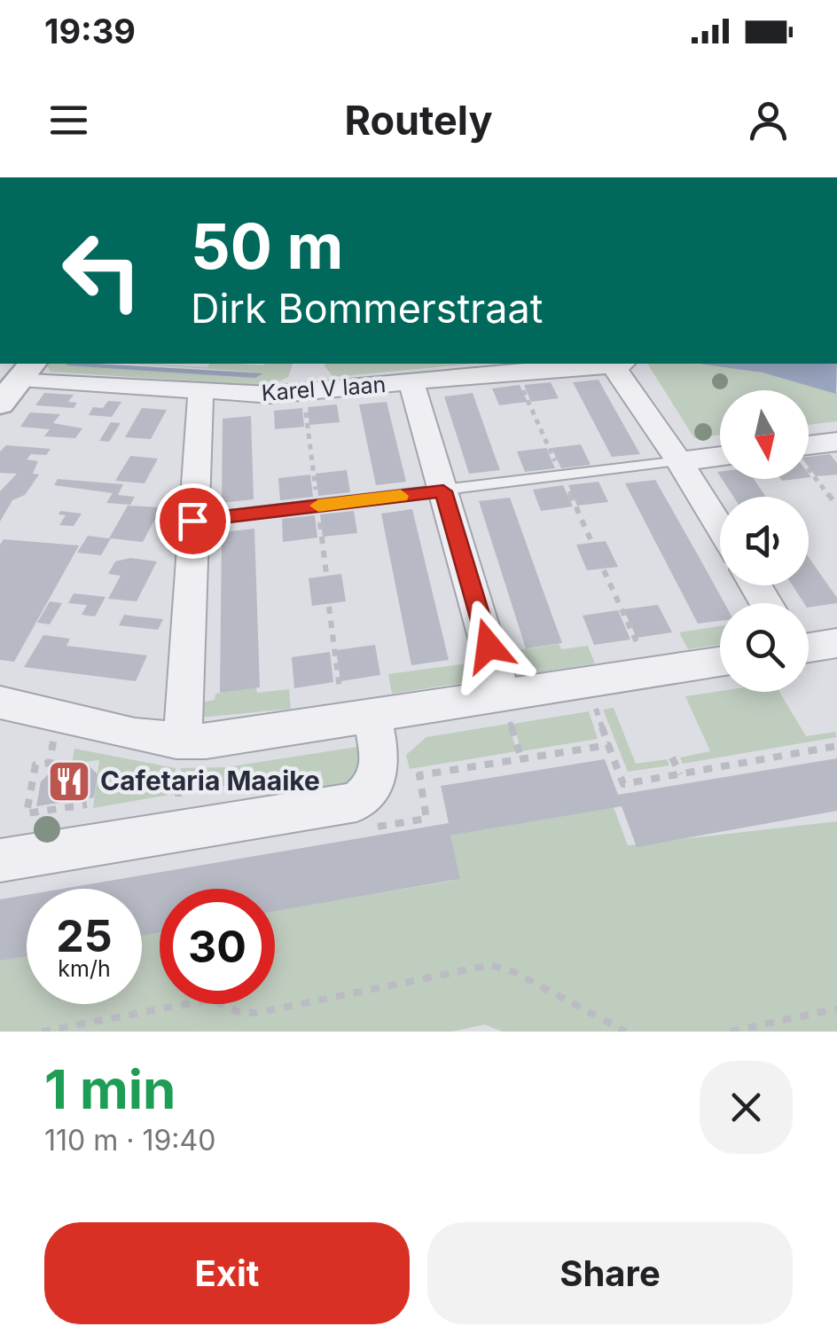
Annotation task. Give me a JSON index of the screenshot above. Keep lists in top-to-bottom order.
{
  "streets": {
    "street": ["Karel V laan"]
  },
  "places": {
    "restaurant": ["Cafetaria Maaike"]
  },
  "north": "bottom",
  "page": {
    "status": "19:39",
    "header": "Routely",
    "turn": ["50 m", "Dirk Bommerstraat"],
    "speed": "25 km/h",
    "limit": "30",
    "heading": ["1 min", "110 m · 19:40"],
    "buttons": ["Exit", "Share"]
  }
}
